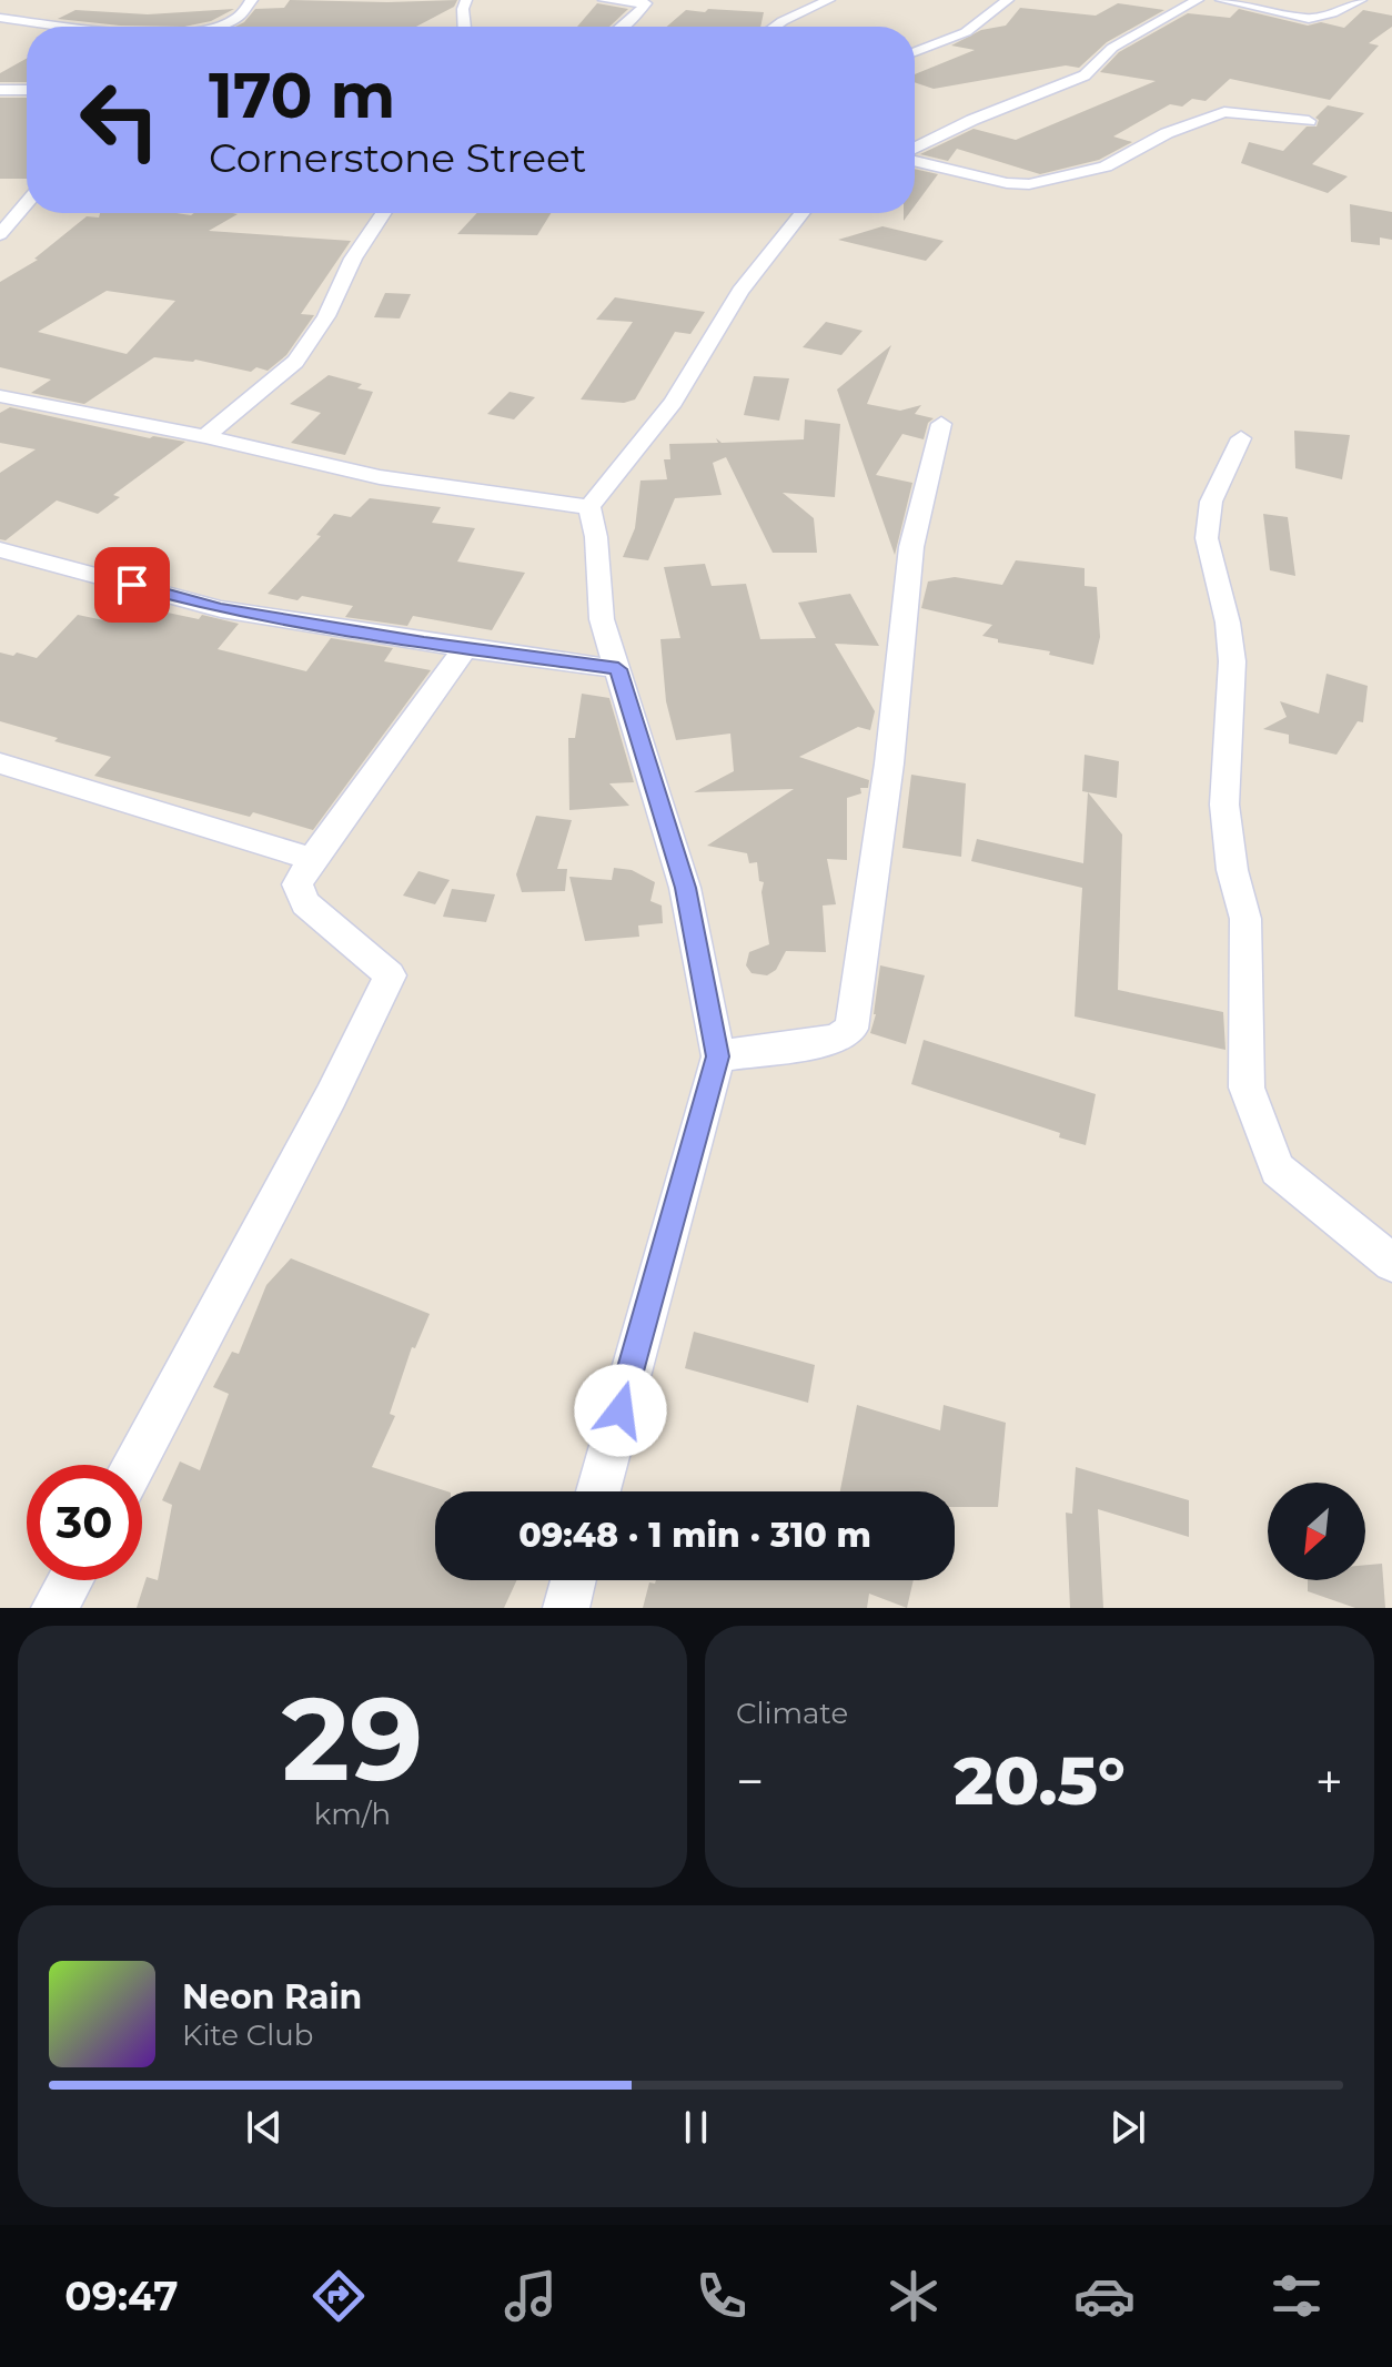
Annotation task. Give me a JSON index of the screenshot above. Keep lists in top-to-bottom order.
{
  "north": "bottom left",
  "page": {
    "turn": ["170 m", "Cornerstone Street"],
    "limit": "30",
    "trip": "09:48 · 1 min · 310 m",
    "tile": [
      ["29", "km/h"],
      "Climate"
    ],
    "heat": ["−", "20.5°", "+"],
    "song": ["Neon Rain", "Kite Club"],
    "tabs": "09:47"
  }
}
